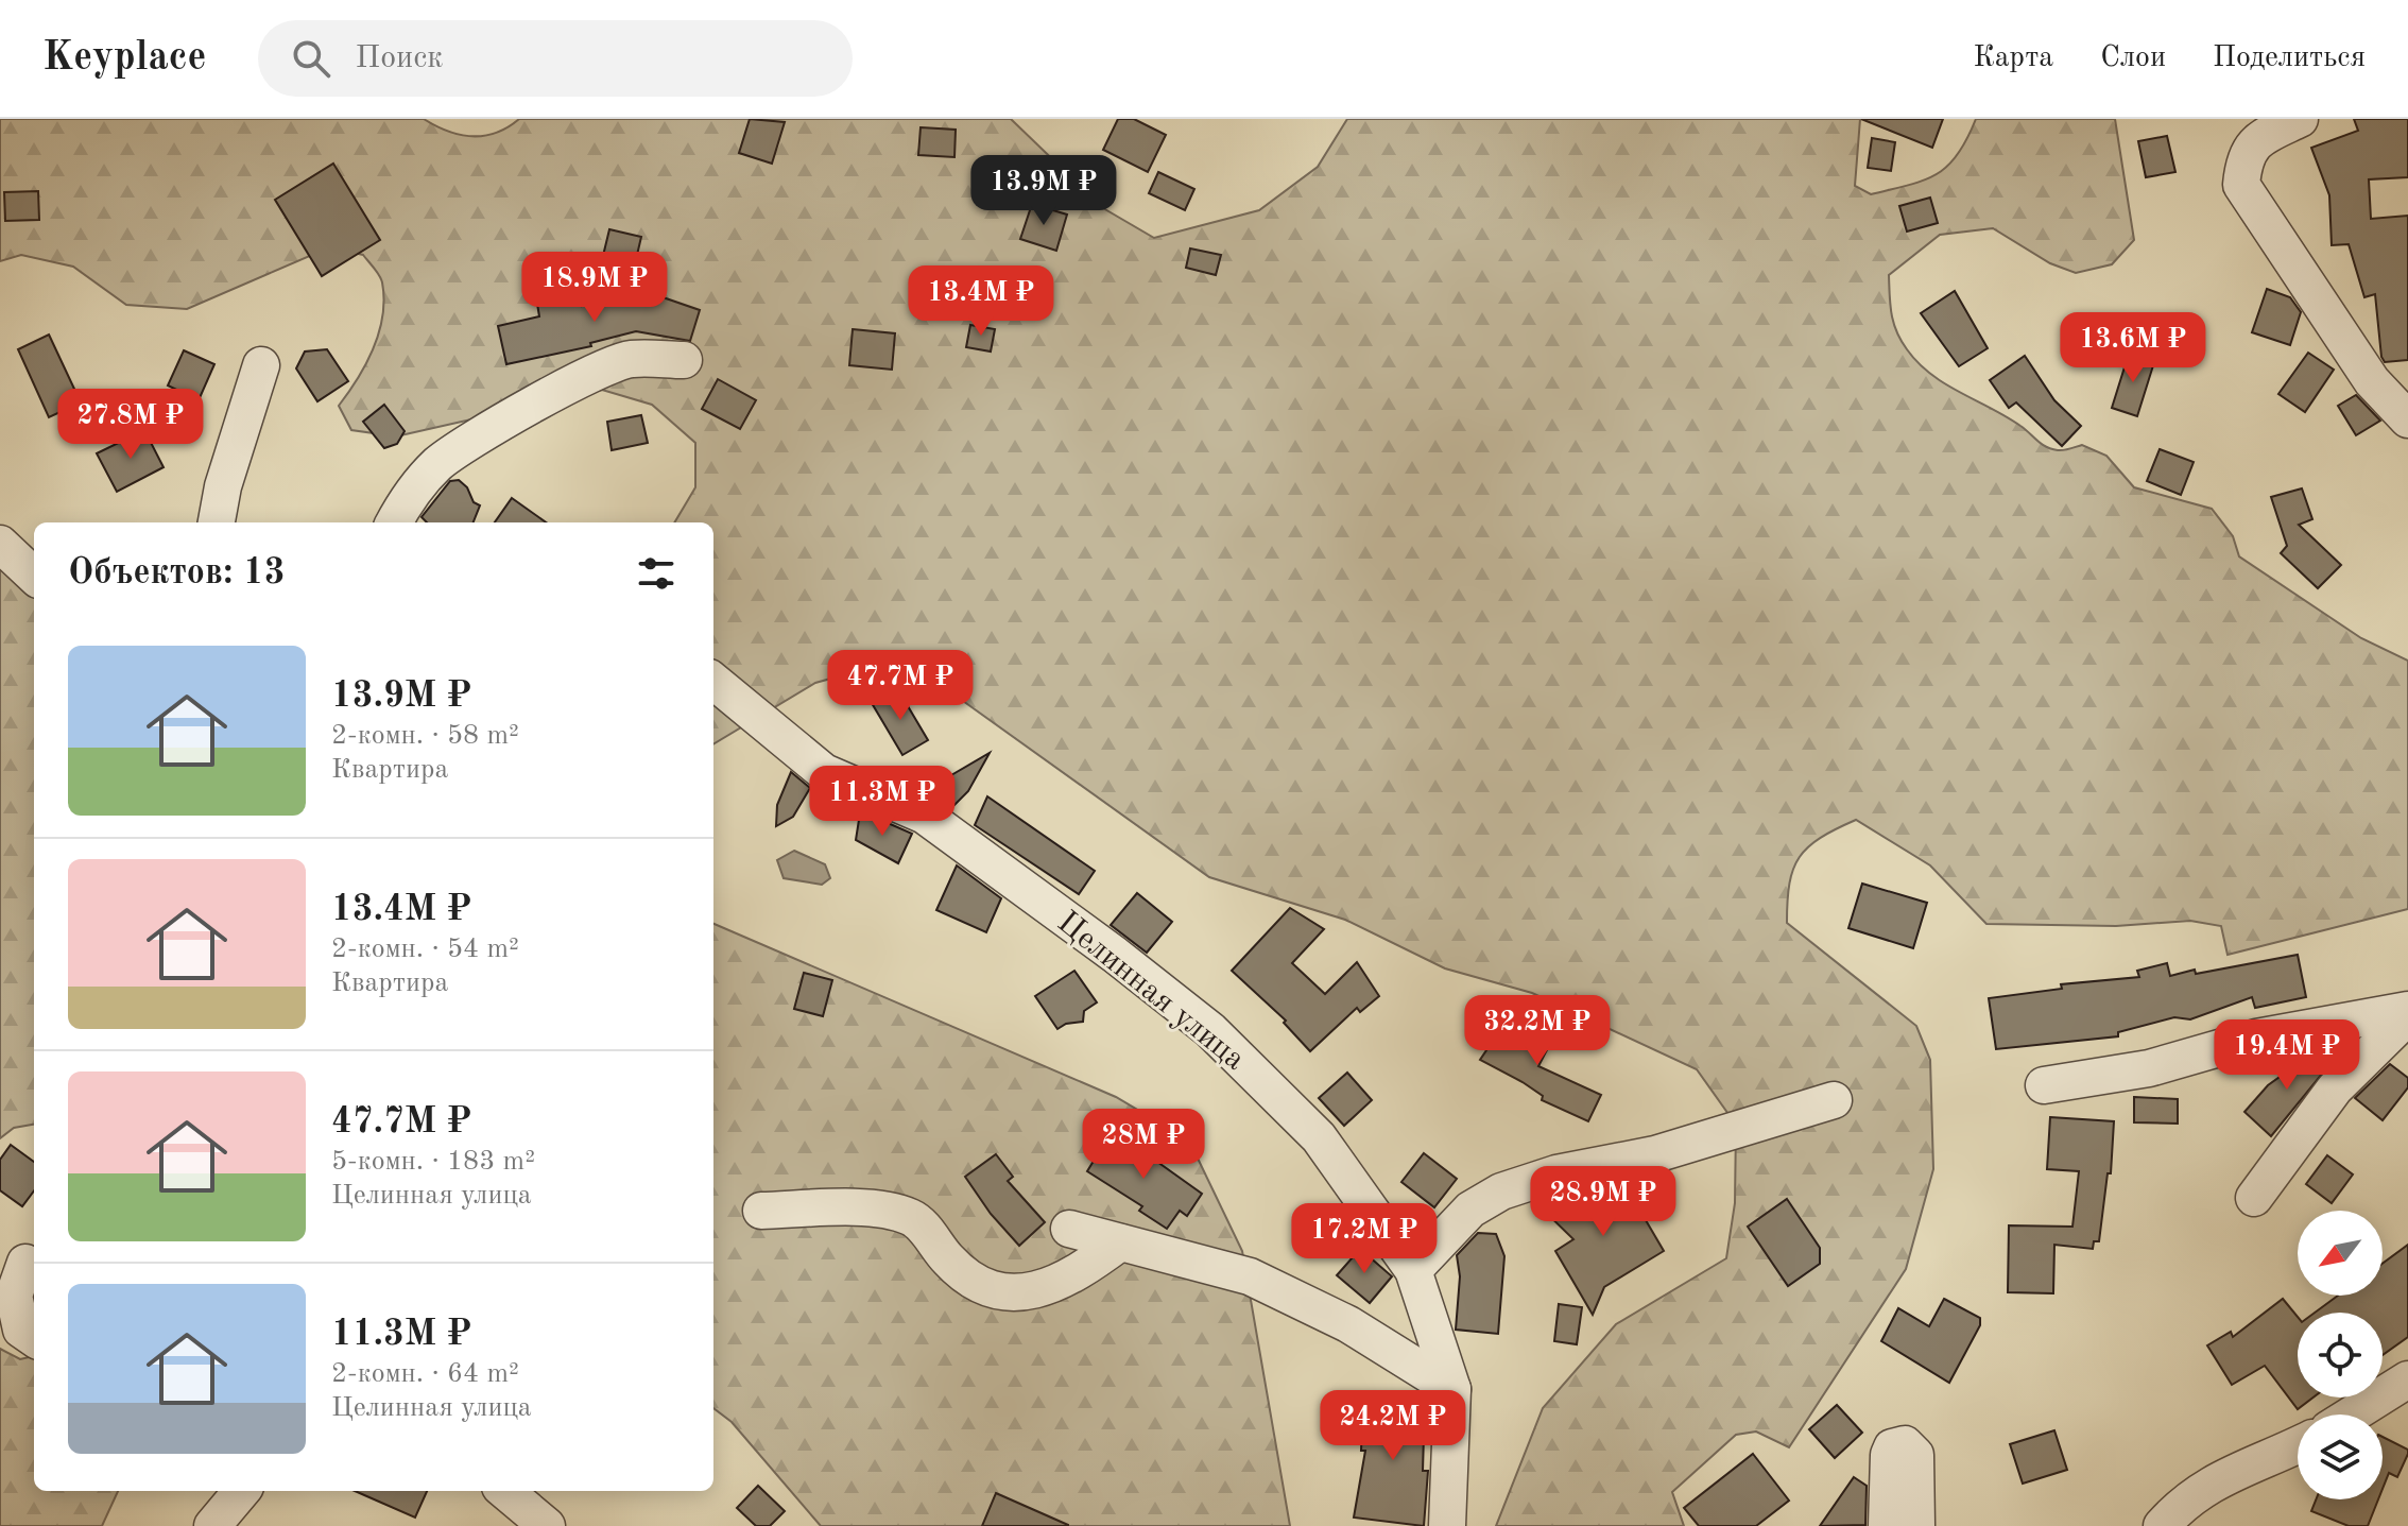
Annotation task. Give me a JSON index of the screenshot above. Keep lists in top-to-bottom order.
{
  "streets": {
    "street": ["Целинная улица"]
  },
  "north": "bottom left",
  "page": {
    "header": "Keyplace",
    "search": "Поиск",
    "nav": ["Карта", "Слои", "Поделиться"],
    "price": [
      "13.9M ₽",
      "18.9M ₽",
      "13.4M ₽",
      "13.6M ₽",
      "27.8M ₽",
      "47.7M ₽",
      "11.3M ₽",
      "32.2M ₽",
      "19.4M ₽",
      "28M ₽",
      "28.9M ₽",
      "17.2M ₽",
      "24.2M ₽"
    ],
    "heading": "Объектов: 13",
    "list": [
      {
        "name": "13.9M ₽",
        "note": "2-комн. · 58 m² · Квартира"
      },
      {
        "name": "13.4M ₽",
        "note": "2-комн. · 54 m² · Квартира"
      },
      {
        "name": "47.7M ₽",
        "note": "5-комн. · 183 m² · Целинная улица"
      },
      {
        "name": "11.3M ₽",
        "note": "2-комн. · 64 m² · Целинная улица"
      }
    ]
  }
}
